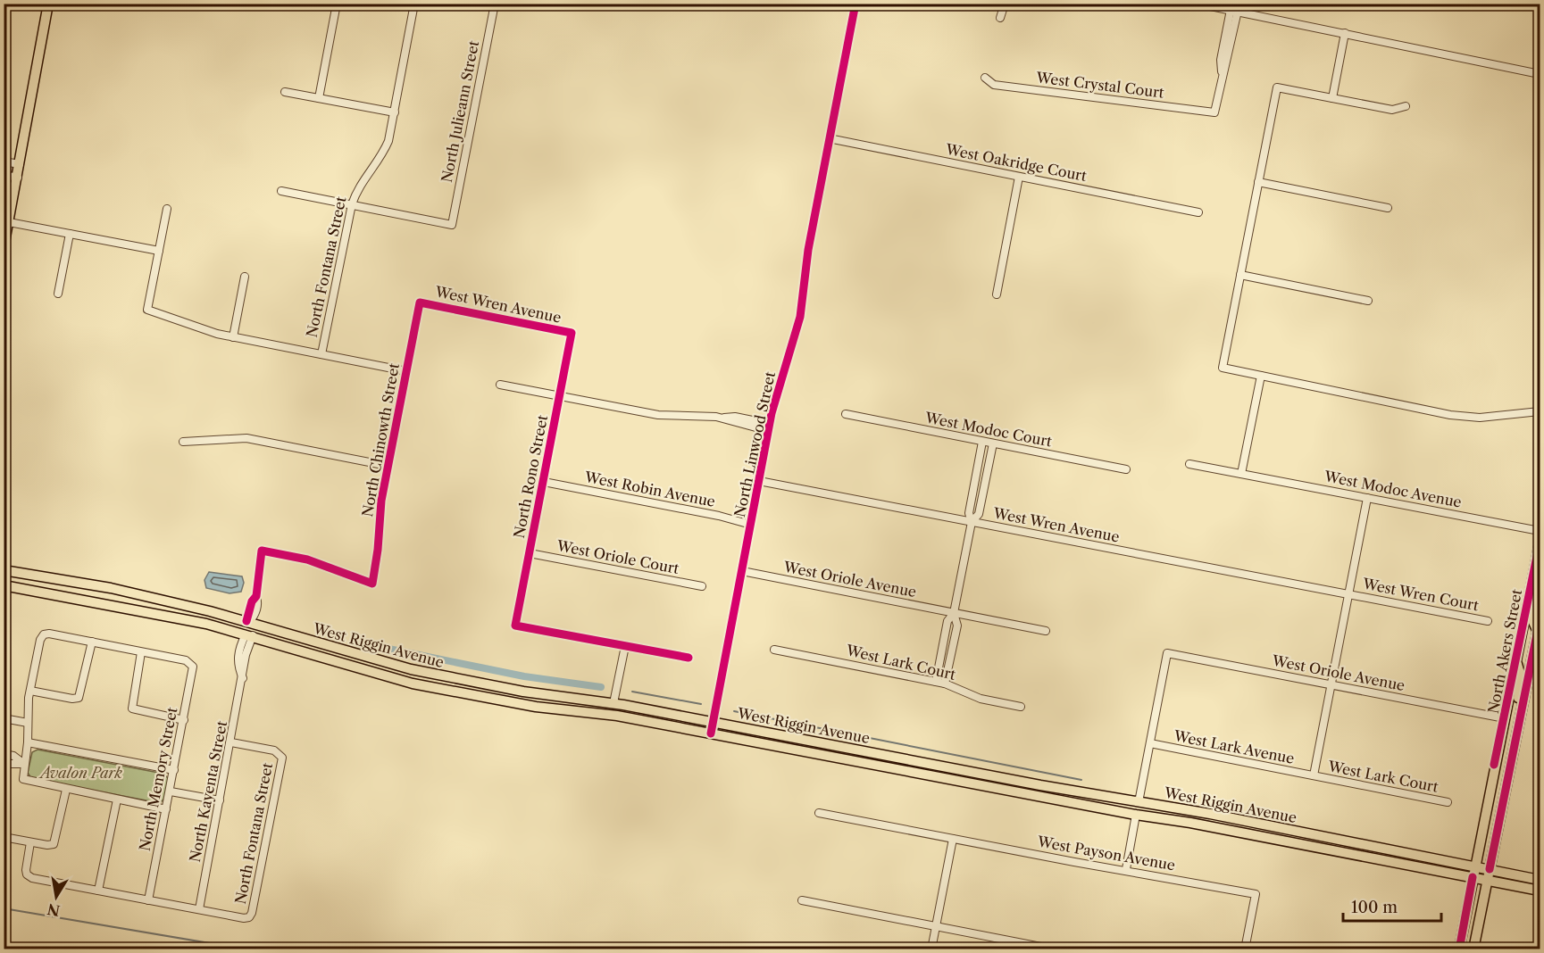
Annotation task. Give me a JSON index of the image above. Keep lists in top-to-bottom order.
{
  "streets": {
    "main road": ["West Riggin Avenue", "North Akers Street"],
    "street": [
      "West Crystal Court",
      "North Julieann Street",
      "West Oakridge Court",
      "North Fontana Street",
      "West Wren Avenue",
      "West Modoc Court",
      "North Chinowth Street",
      "North Linwood Street",
      "North Rono Street",
      "West Robin Avenue",
      "West Modoc Avenue",
      "West Oriole Court",
      "West Oriole Avenue",
      "West Wren Court",
      "West Lark Court",
      "West Lark Avenue",
      "North Memory Street",
      "North Kayenta Street",
      "West Payson Avenue"
    ]
  },
  "crossings": [
    ["North Julieann Street", "North Fontana Street"],
    ["West Oakridge Court", "North Linwood Street"],
    ["North Fontana Street", "North Kayenta Street"],
    ["West Wren Avenue", "North Chinowth Street"],
    ["West Wren Avenue", "North Linwood Street"],
    ["West Wren Avenue", "North Rono Street"],
    ["West Wren Avenue", "West Wren Court"],
    ["North Chinowth Street", "West Riggin Avenue"],
    ["North Linwood Street", "West Robin Avenue"],
    ["North Linwood Street", "West Oriole Avenue"],
    ["North Linwood Street", "West Riggin Avenue"],
    ["North Rono Street", "West Robin Avenue"],
    ["North Rono Street", "West Oriole Court"],
    ["West Oriole Avenue", "North Akers Street"],
    ["West Oriole Avenue", "West Lark Avenue"],
    ["West Riggin Avenue", "North Akers Street"],
    ["West Riggin Avenue", "North Kayenta Street"],
    ["West Lark Court", "West Lark Avenue"]
  ],
  "parks": ["Avalon Park"],
  "scale_bar": "100 m",
  "north": "bottom"
}
